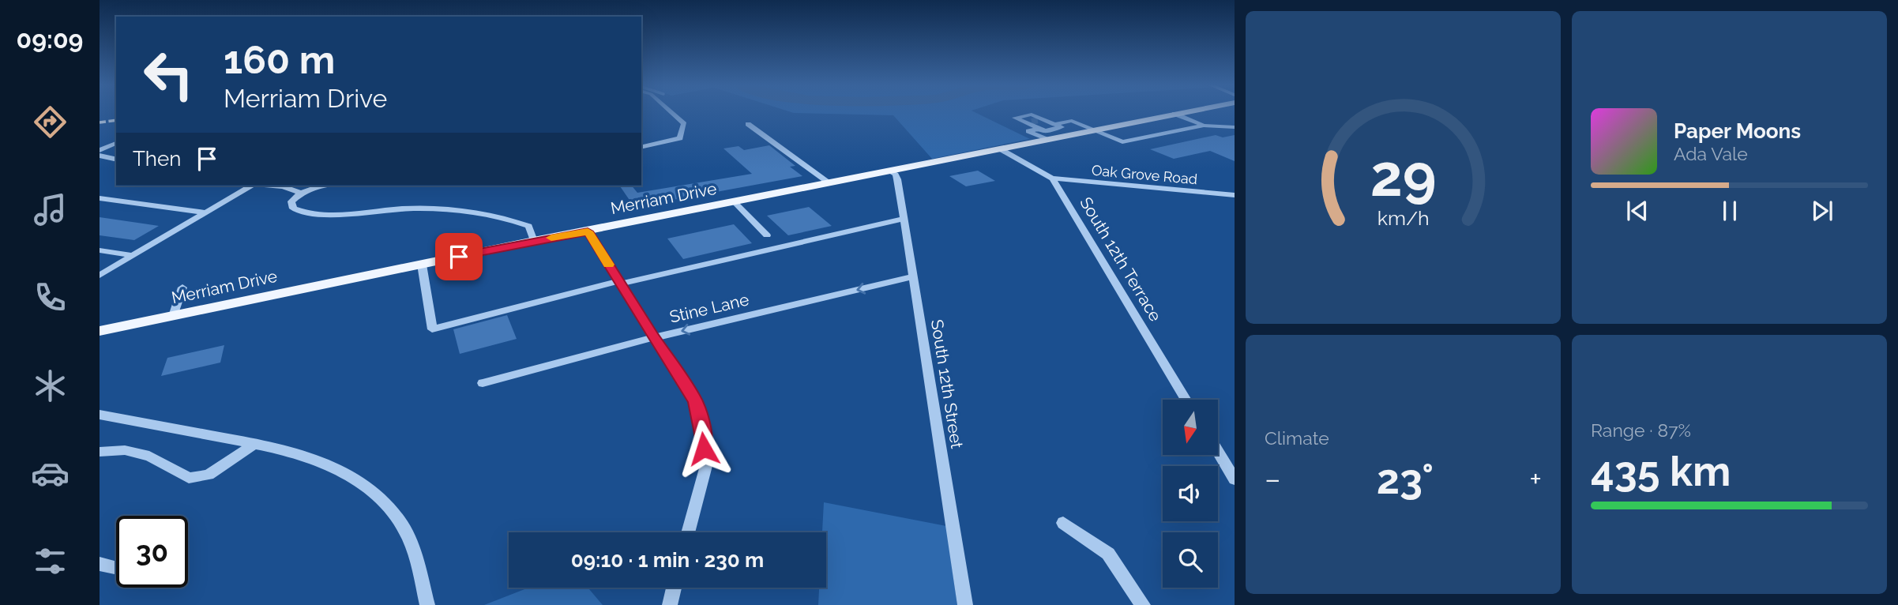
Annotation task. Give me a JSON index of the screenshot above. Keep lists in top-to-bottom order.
{
  "streets": {
    "main road": ["Merriam Drive"],
    "street": [
      "Oak Grove Road",
      "South 12th Terrace",
      "Stine Lane",
      "South 12th Street"
    ]
  },
  "crossings": [
    ["Oak Grove Road", "South 12th Terrace"],
    ["Merriam Drive", "South 12th Terrace"],
    ["Merriam Drive", "South 12th Street"],
    ["Stine Lane", "South 12th Street"]
  ],
  "north": "bottom",
  "page": {
    "tabs": "09:09",
    "turn": ["160 m", "Merriam Drive"],
    "song": ["Paper Moons", "Ada Vale"],
    "then": "Then",
    "tile": [
      "Climate",
      ["Range · 87%", "435 km"]
    ],
    "heat": ["−", "23°", "+"],
    "limit": "30",
    "trip": "09:10 · 1 min · 230 m",
    "gauge": ["29", "km/h"]
  }
}
